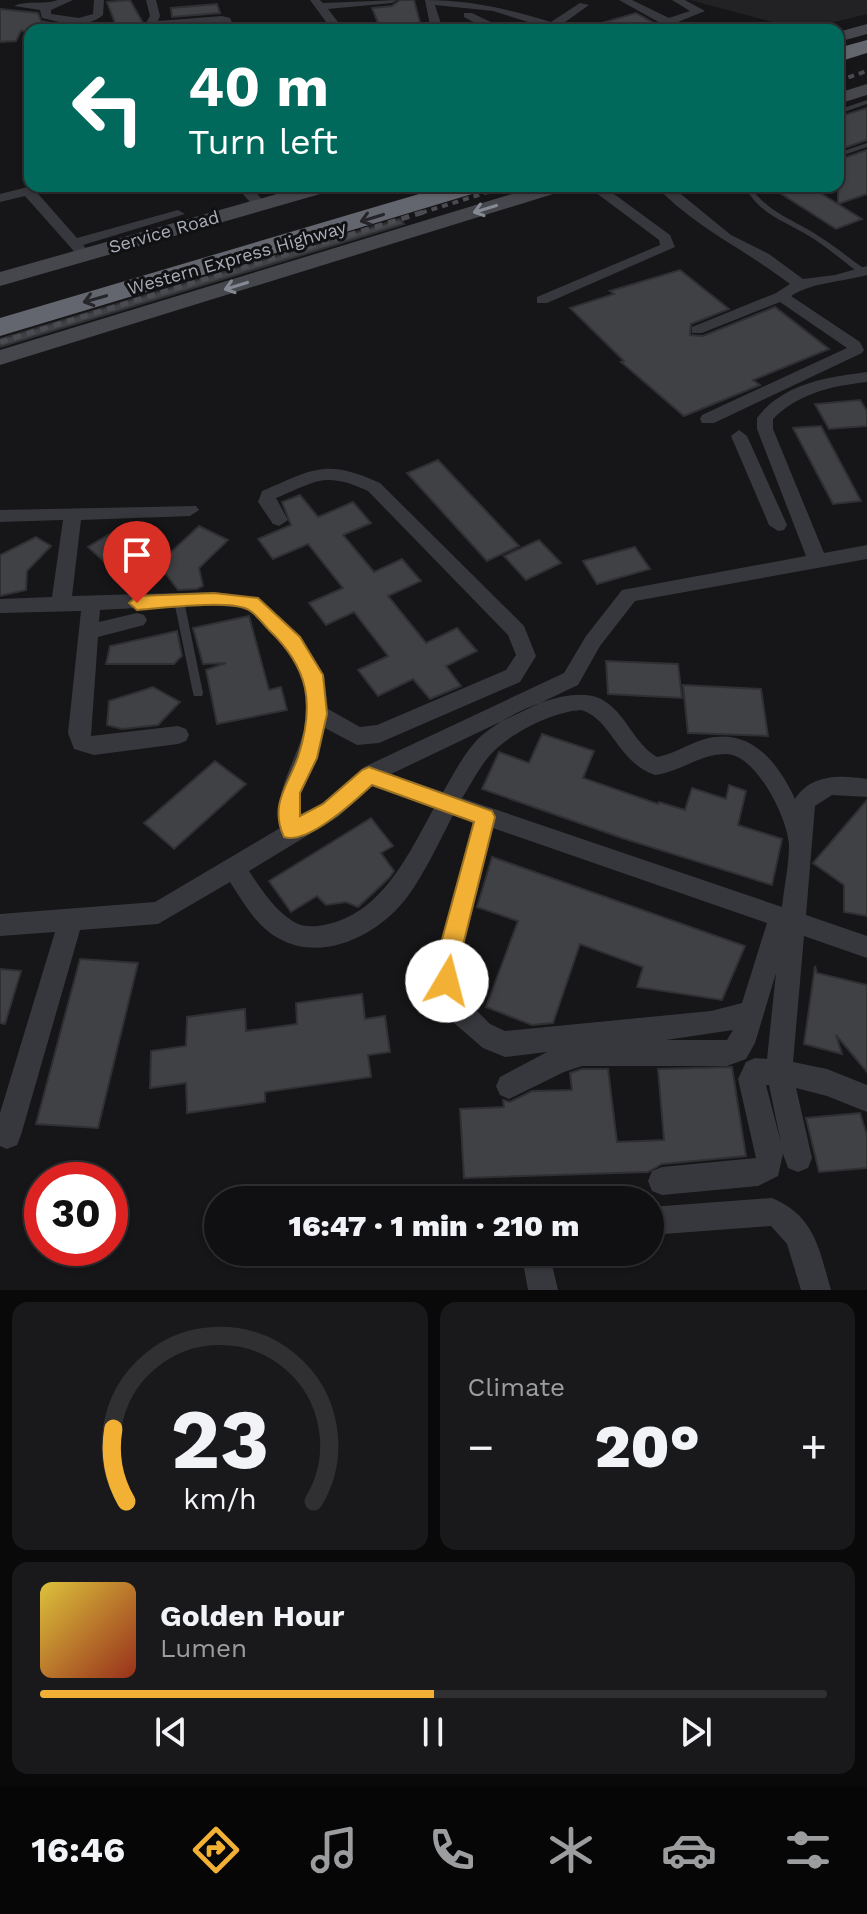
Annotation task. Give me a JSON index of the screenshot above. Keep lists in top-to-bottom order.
{
  "streets": {
    "highway": ["Western Express Highway"],
    "street": ["Service Road"]
  },
  "page": {
    "turn": ["40 m", "Turn left"],
    "limit": "30",
    "trip": "16:47 · 1 min · 210 m",
    "tile": "Climate",
    "heat": ["−", "20°", "+"],
    "song": ["Golden Hour", "Lumen"],
    "tabs": "16:46",
    "gauge": ["23", "km/h"]
  }
}
